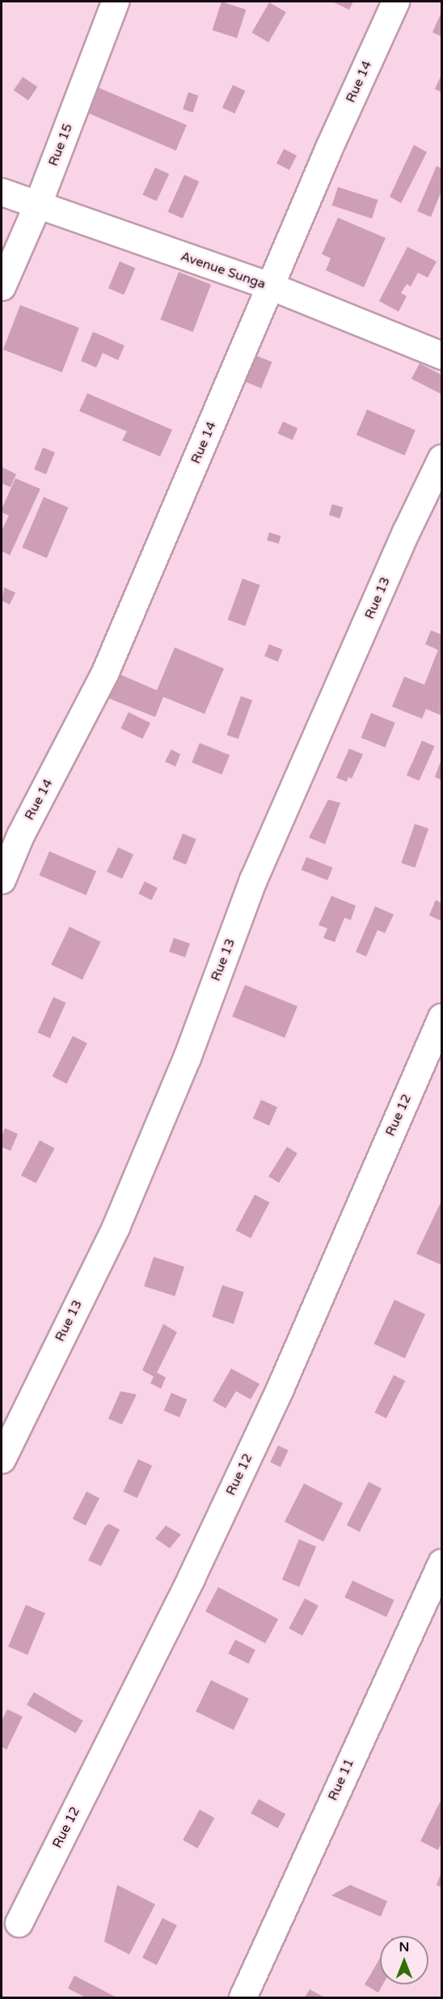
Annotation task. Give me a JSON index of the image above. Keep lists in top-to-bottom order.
{
  "streets": {
    "street": [
      "Rue 14",
      "Rue 15",
      "Avenue Sunga",
      "Rue 13",
      "Rue 12",
      "Rue 11"
    ]
  },
  "crossings": [
    ["Rue 14", "Avenue Sunga"],
    ["Rue 15", "Avenue Sunga"]
  ],
  "north": "top"
}
